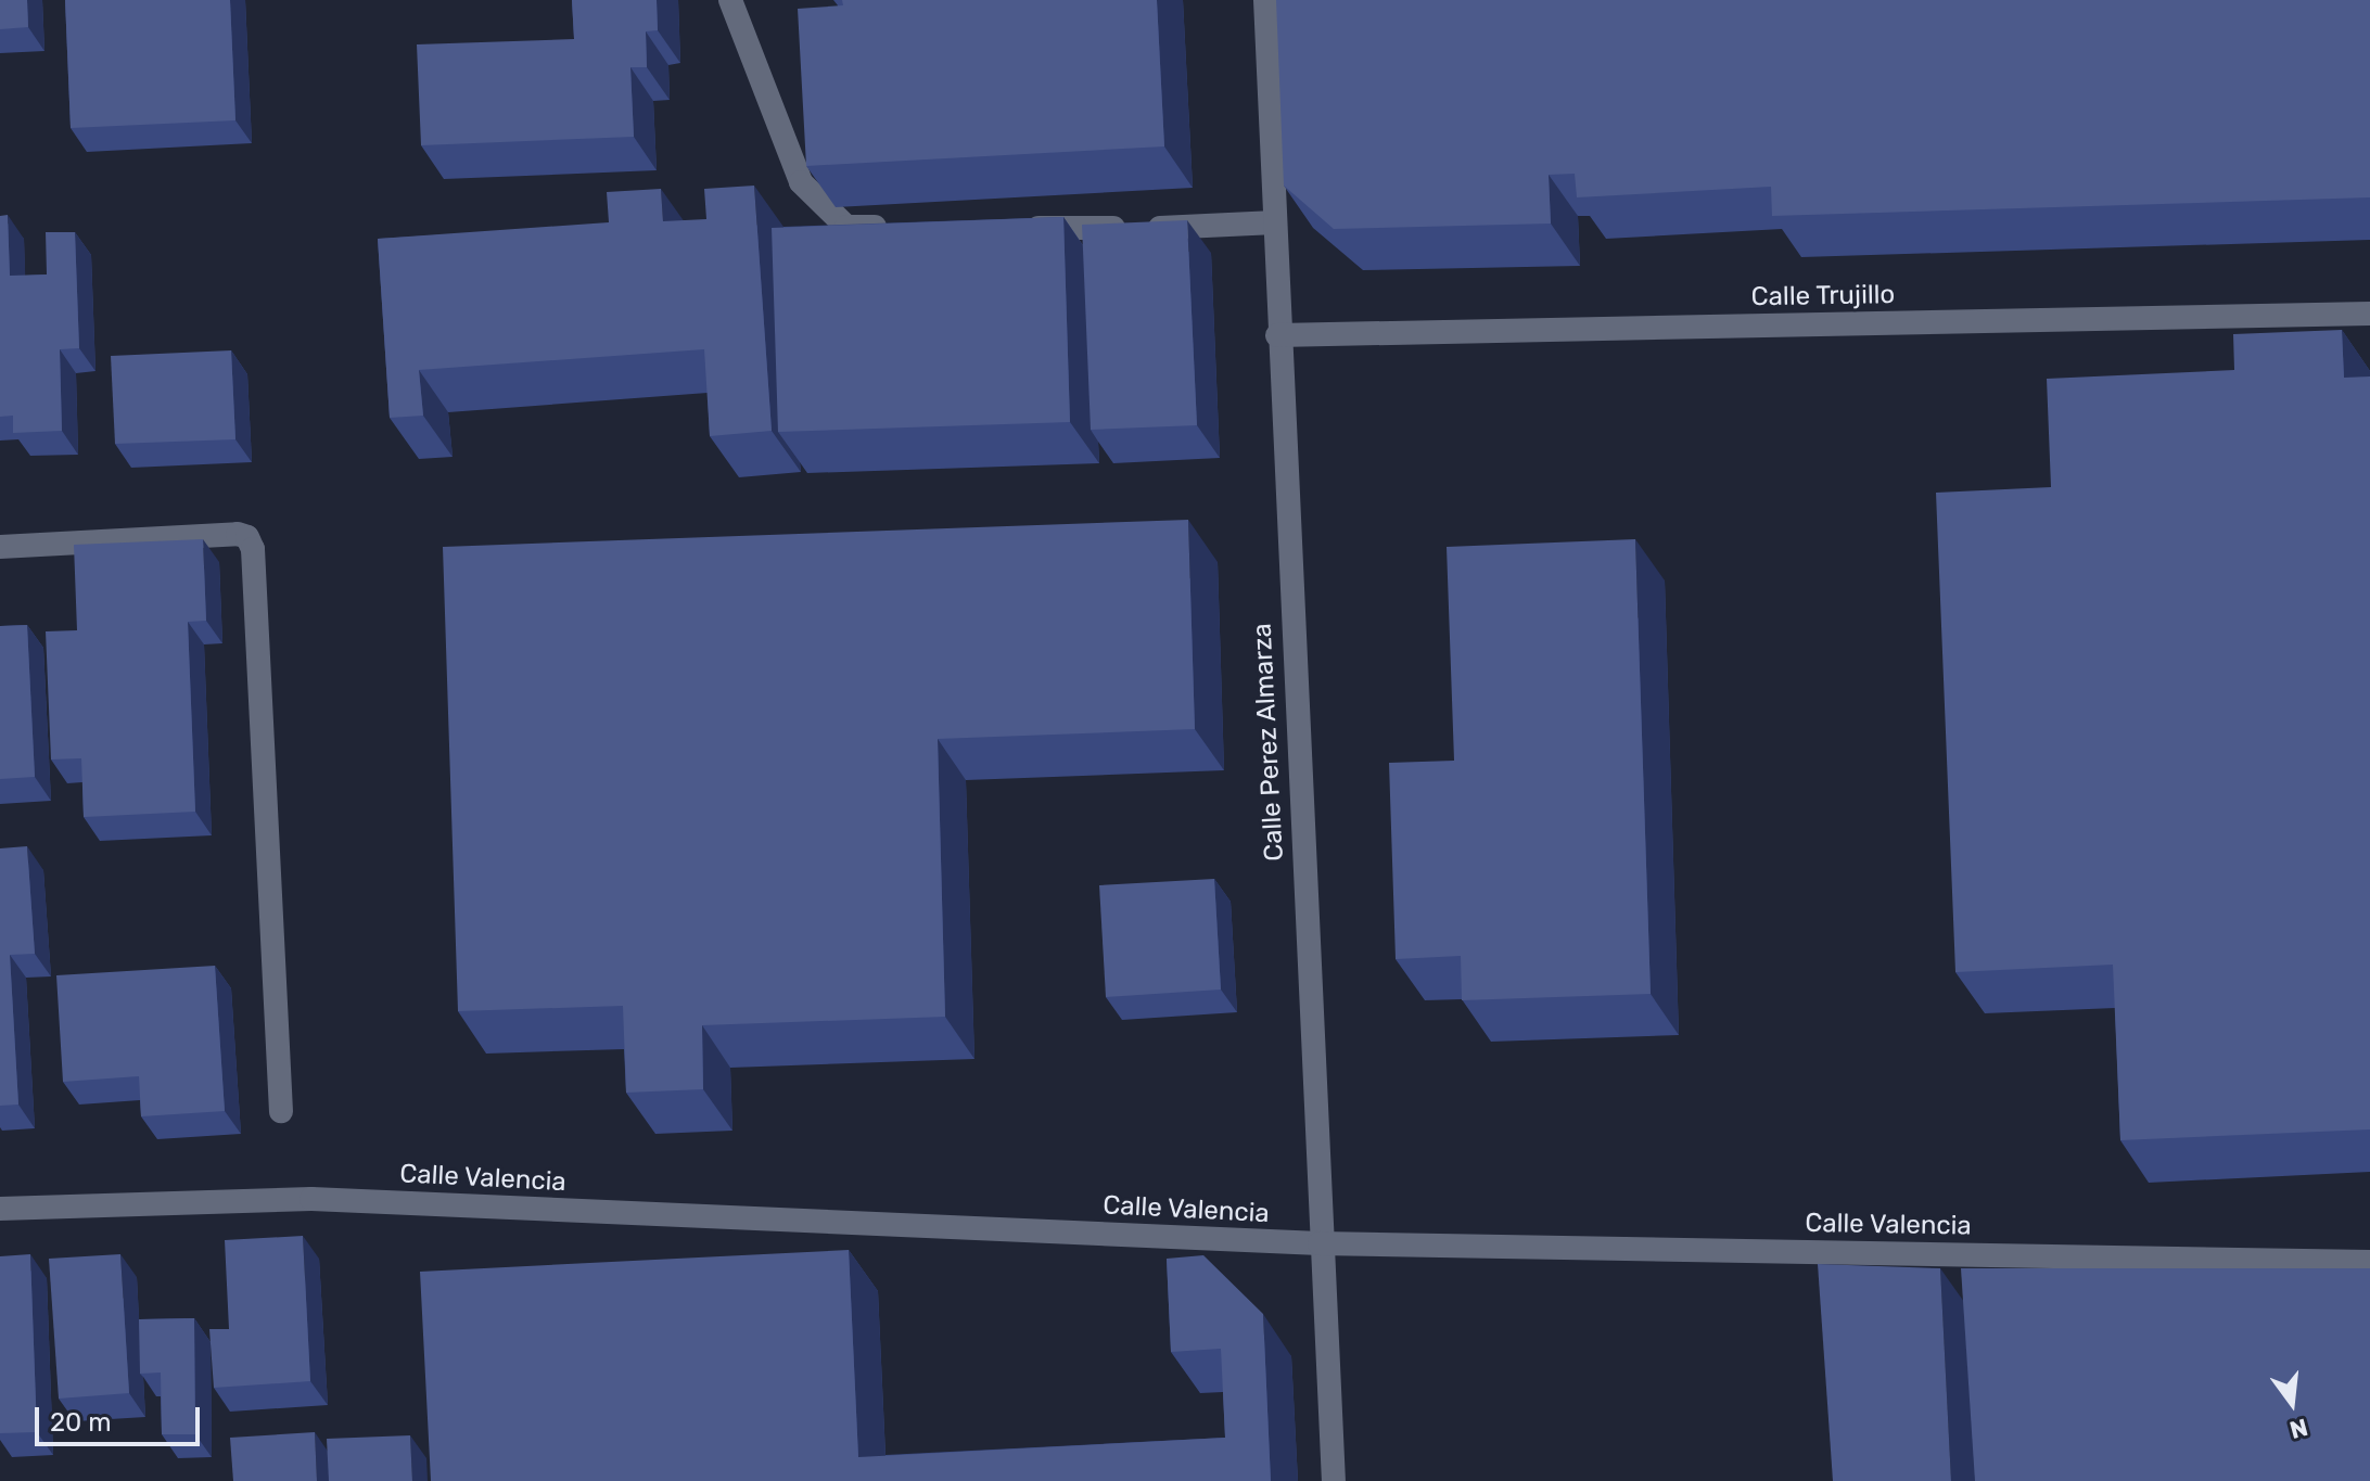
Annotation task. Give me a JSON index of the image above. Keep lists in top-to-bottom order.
{
  "streets": {
    "street": ["Calle Trujillo", "Calle Perez Almarza", "Calle Valencia"]
  },
  "crossings": [
    ["Calle Trujillo", "Calle Perez Almarza"],
    ["Calle Perez Almarza", "Calle Valencia"]
  ],
  "scale_bar": "20 m",
  "north": "bottom"
}
